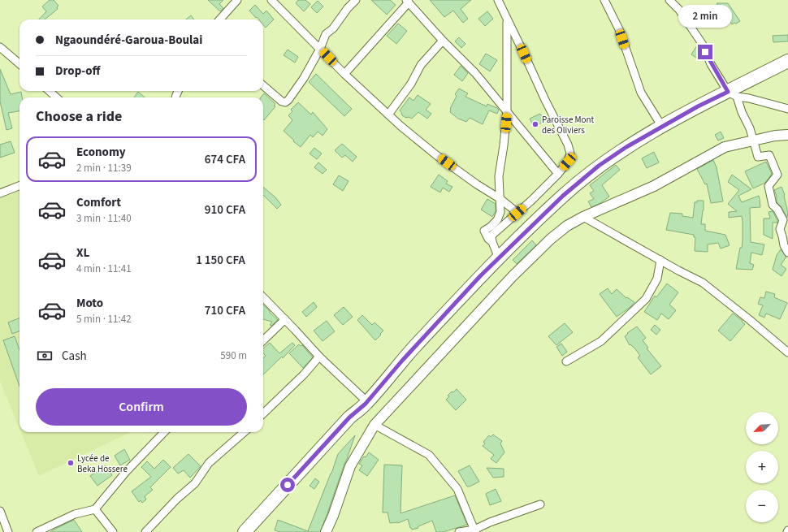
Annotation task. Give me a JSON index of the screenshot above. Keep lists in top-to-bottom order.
{
  "places": ["Paroisse Mont des Oliviers", "Lycée de Beka Hossere"],
  "north": "bottom left",
  "page": {
    "bubble": "2 min",
    "banner": ["Ngaoundéré-Garoua-Boulai", "Drop-off"],
    "heading": "Choose a ride",
    "list": [
      {
        "name": "Economy",
        "note": "2 min · 11:39",
        "value": "674 CFA"
      },
      {
        "name": "Comfort",
        "note": "3 min · 11:40",
        "value": "910 CFA"
      },
      {
        "name": "XL",
        "note": "4 min · 11:41",
        "value": "1 150 CFA"
      },
      {
        "name": "Moto",
        "note": "5 min · 11:42",
        "value": "710 CFA"
      }
    ],
    "pay": ["Cash", "590 m"],
    "buttons": "Confirm",
    "map_buttons": ["+", "−"]
  }
}
